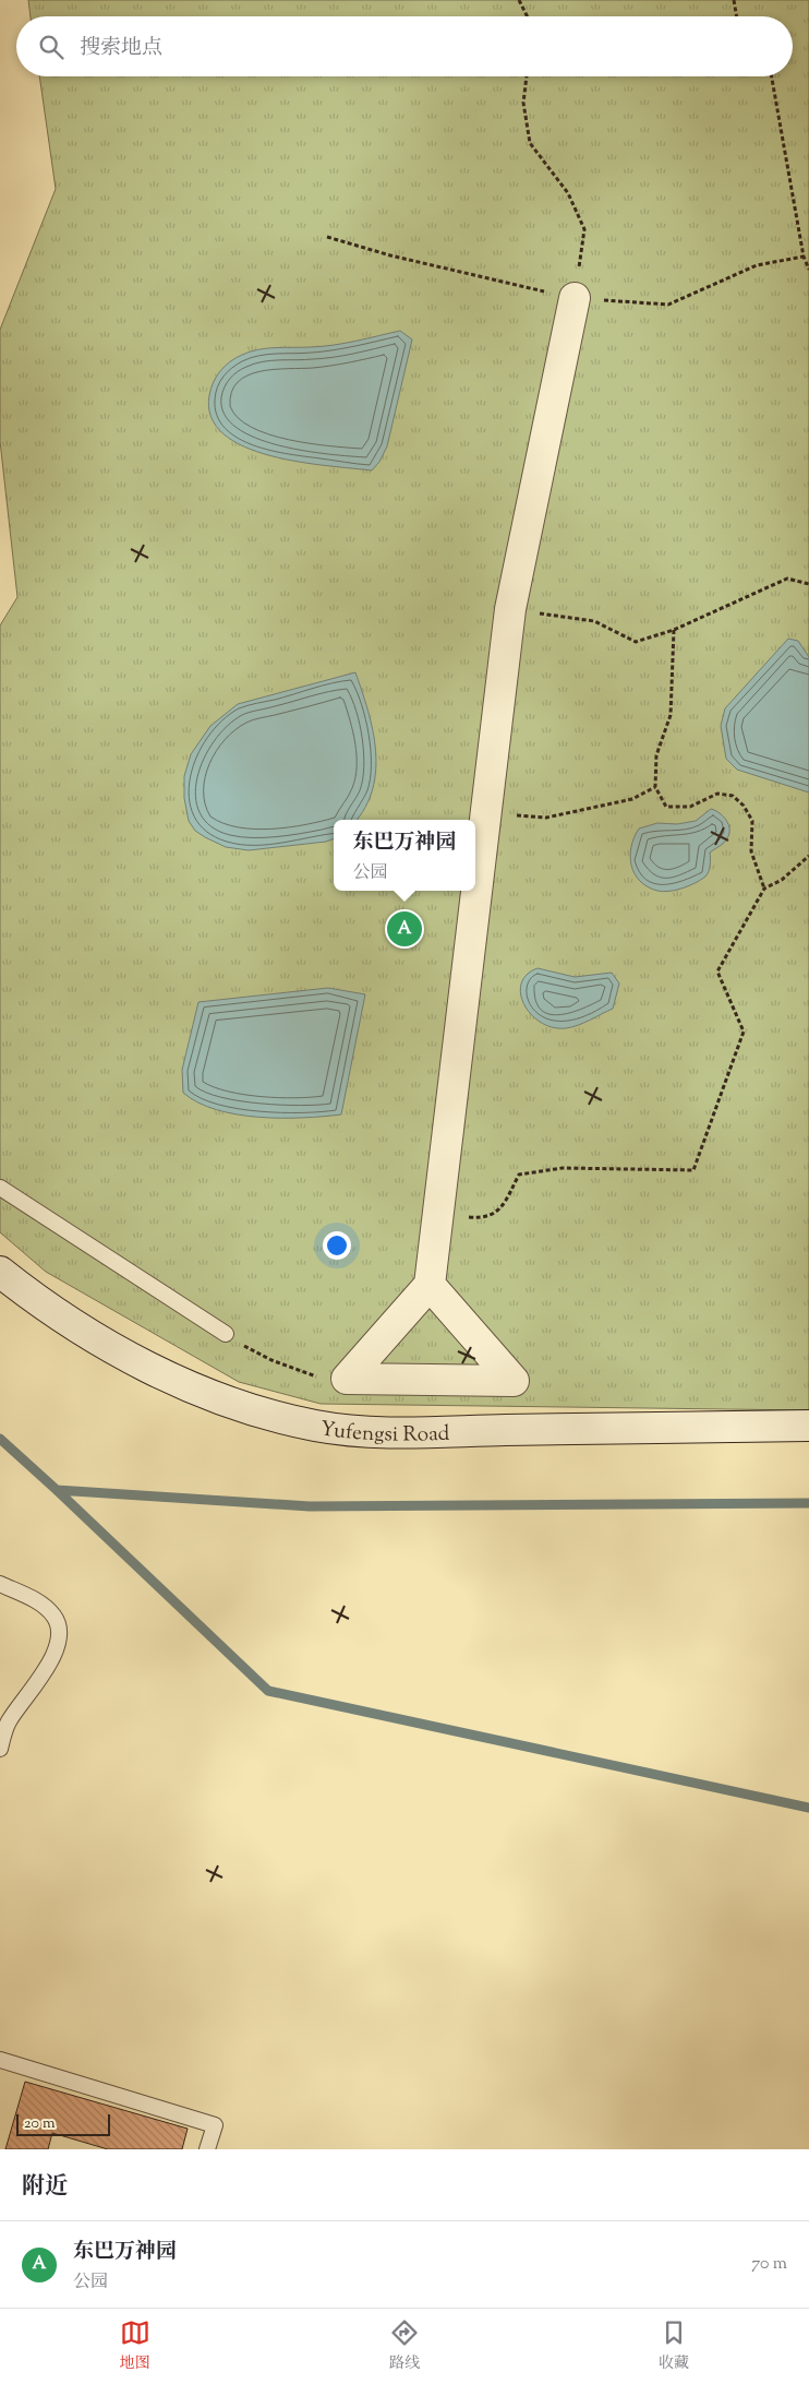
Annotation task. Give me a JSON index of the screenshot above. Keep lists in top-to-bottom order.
{
  "streets": {
    "street": ["Yufengsi Road"]
  },
  "scale_bar": "20 m",
  "page": {
    "search": "搜索地点",
    "popup": ["东巴万神园", "公园"],
    "pins": "A",
    "scale": "20 m",
    "heading": "附近",
    "list": [
      {
        "mark": "A",
        "name": "东巴万神园",
        "note": "公园",
        "value": "70 m"
      }
    ],
    "nav": ["地图", "路线", "收藏"]
  }
}
